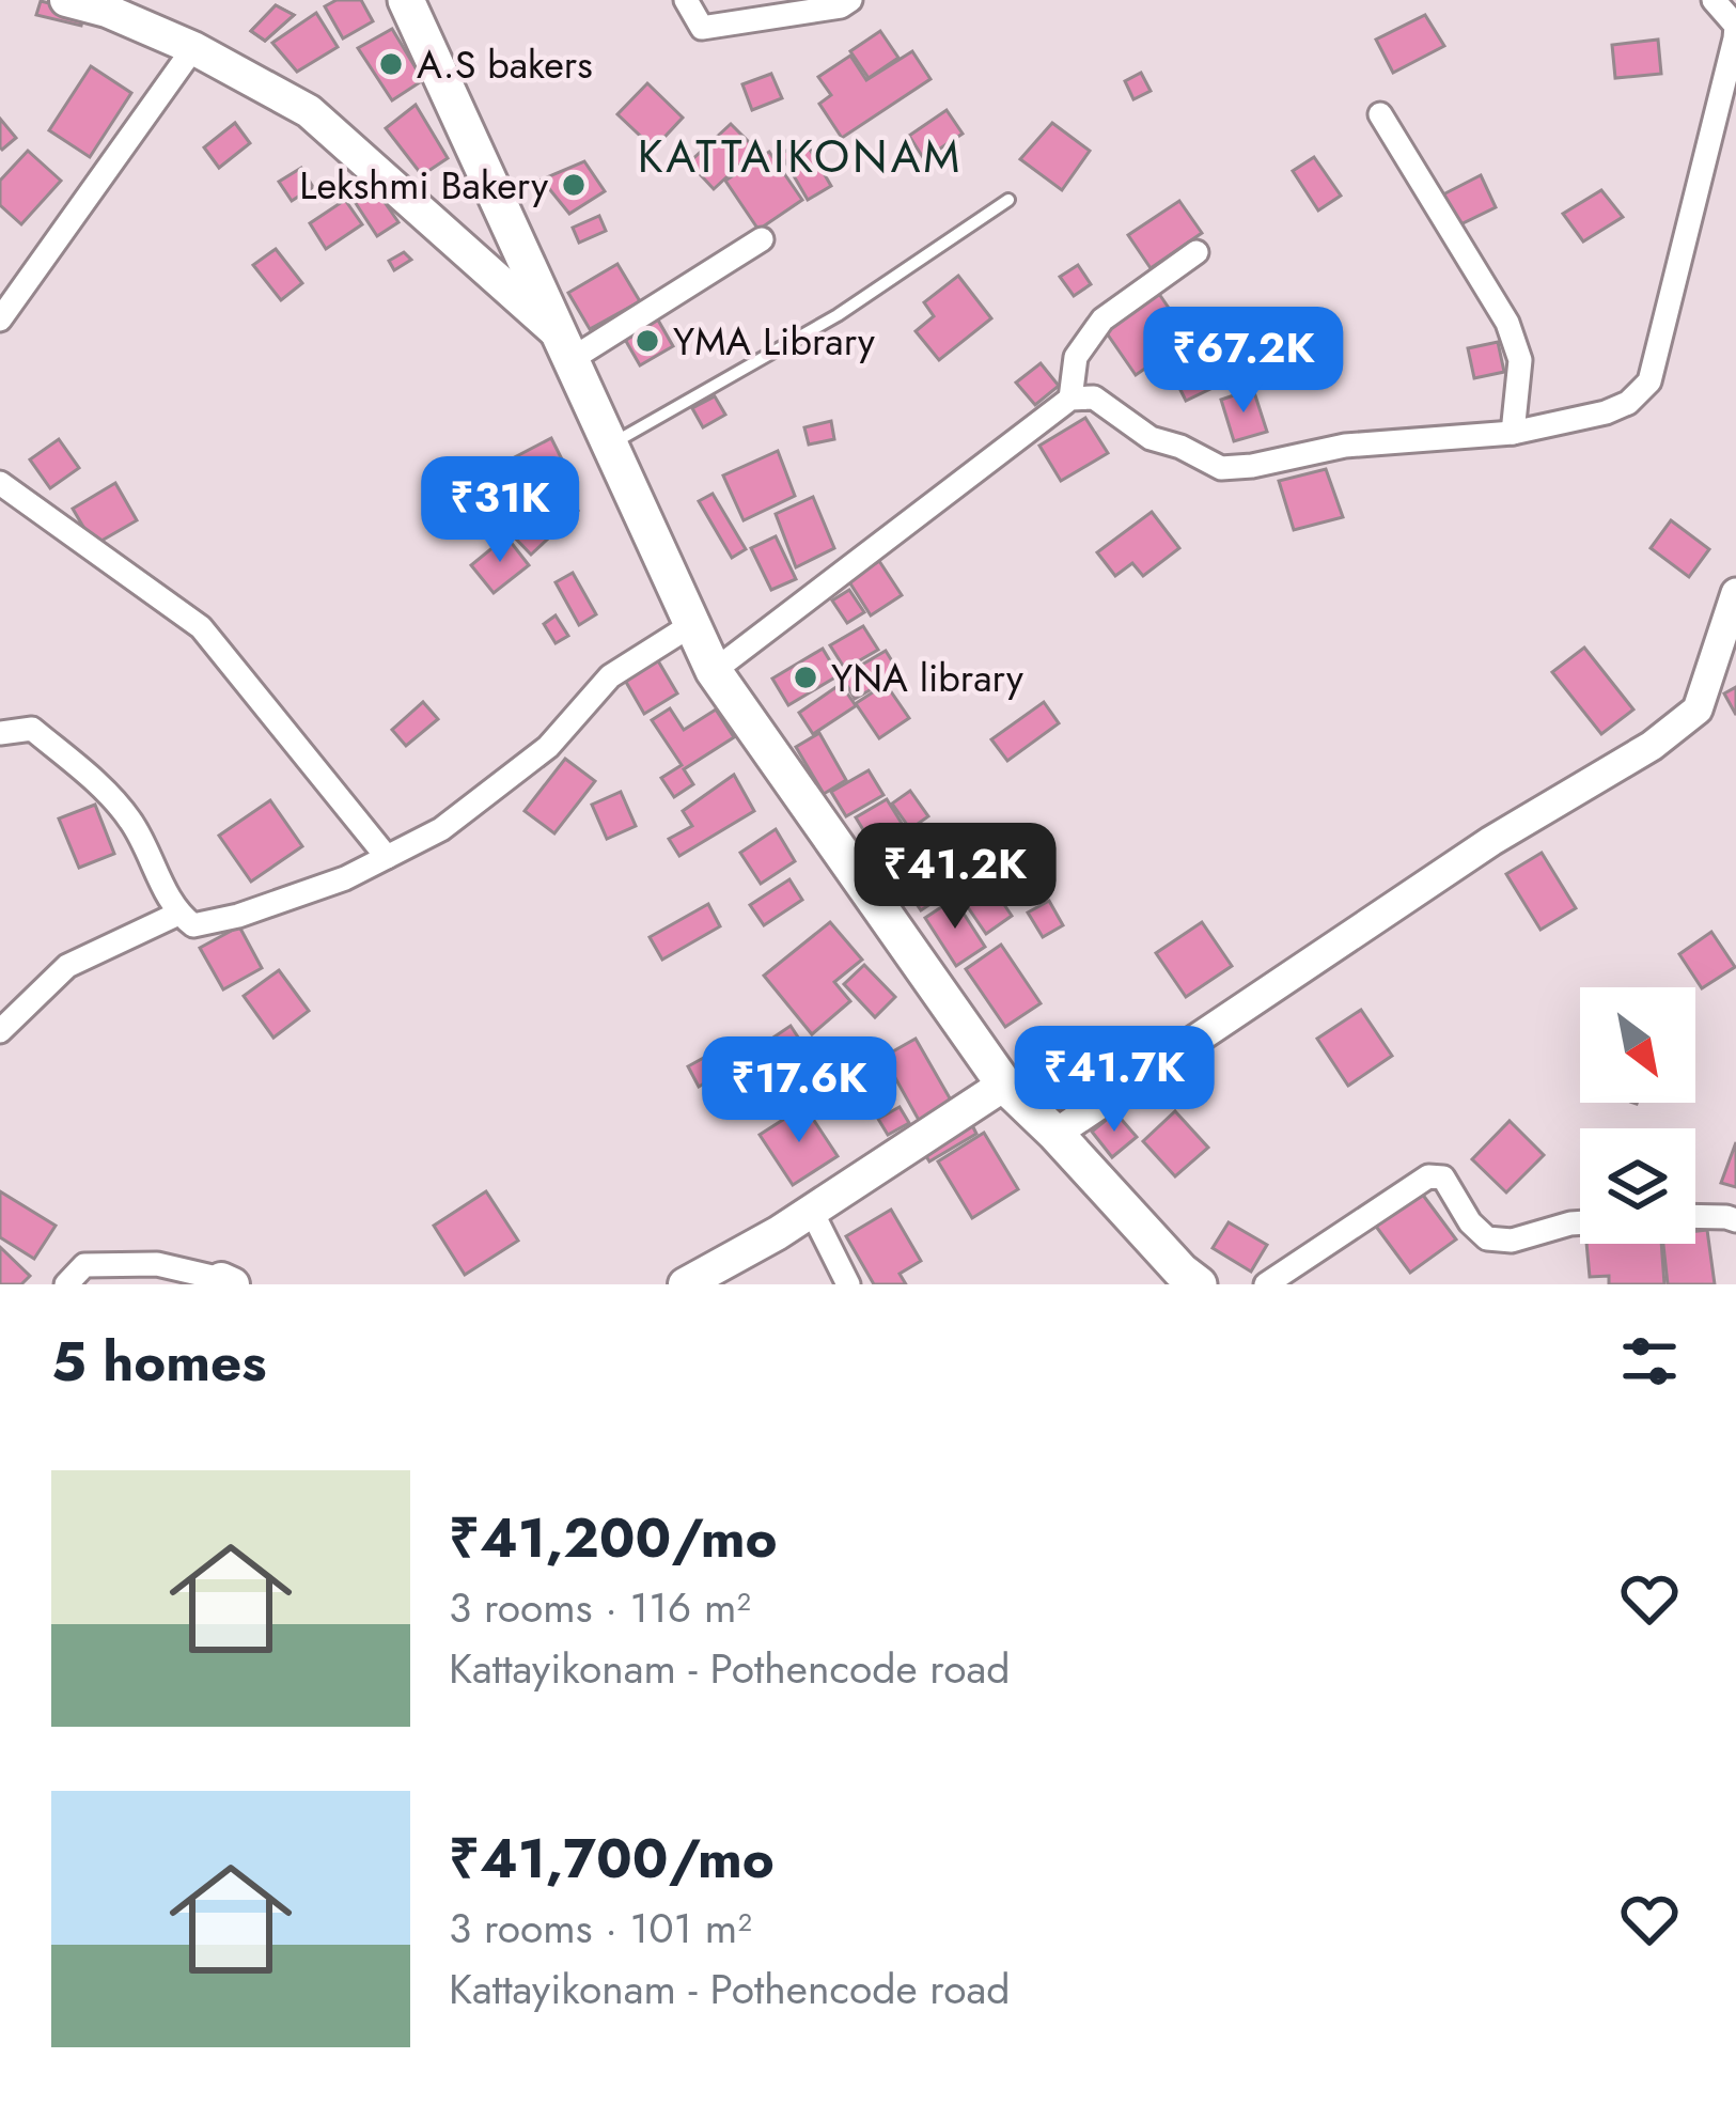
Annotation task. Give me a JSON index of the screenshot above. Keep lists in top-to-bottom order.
{
  "districts": ["KATTAIKONAM"],
  "places": [
    "A.S bakers",
    "Lekshmi Bakery",
    "YMA Library",
    "YNA library"
  ],
  "north": "bottom right",
  "page": {
    "price": [
      "₹67.2K",
      "₹31K",
      "₹41.2K",
      "₹41.7K",
      "₹17.6K"
    ],
    "heading": "5 homes",
    "list": [
      {
        "name": "₹41,200/mo",
        "note": "3 rooms · 116 m² · Kattayikonam - Pothencode road"
      },
      {
        "name": "₹41,700/mo",
        "note": "3 rooms · 101 m² · Kattayikonam - Pothencode road"
      }
    ]
  }
}
